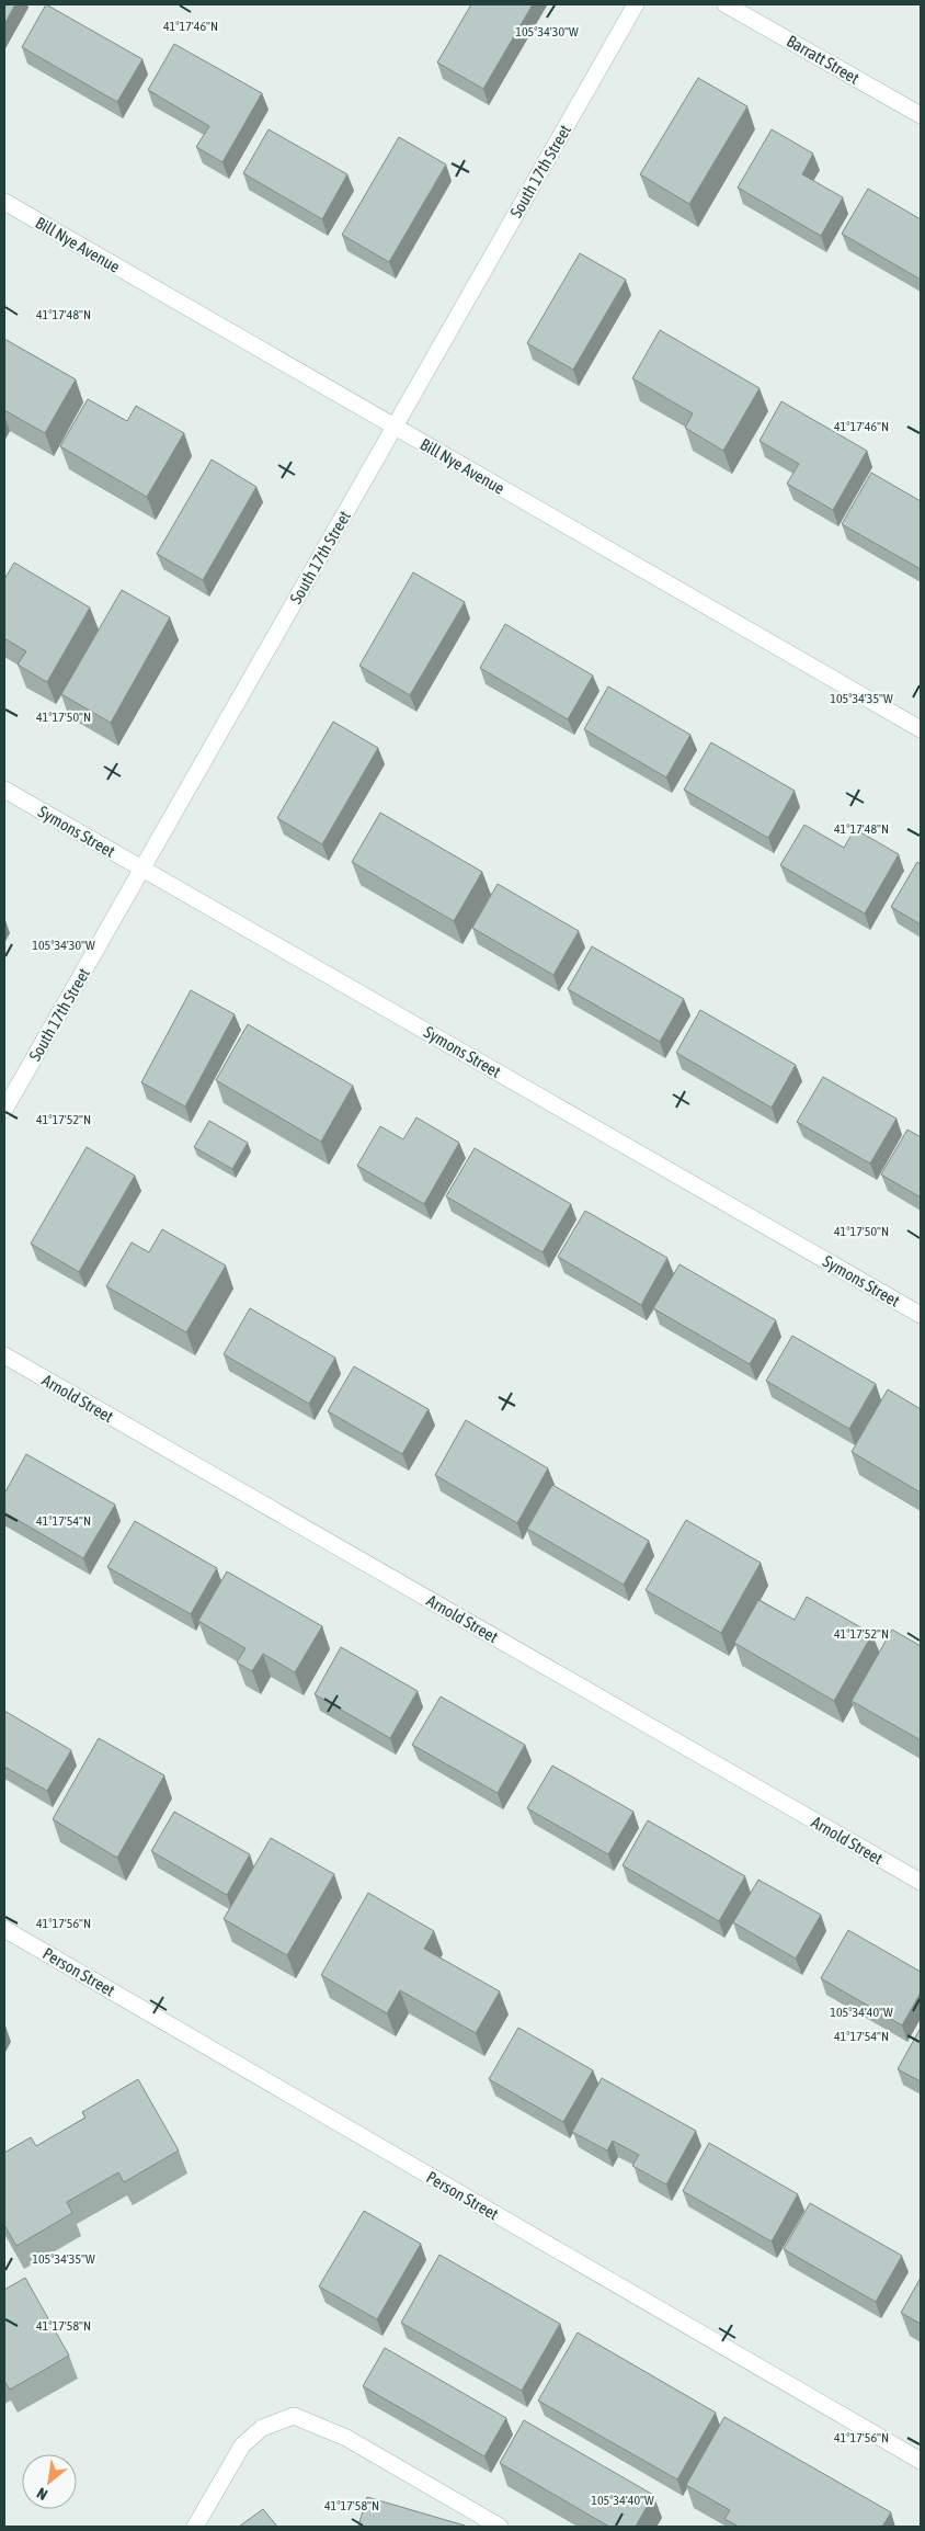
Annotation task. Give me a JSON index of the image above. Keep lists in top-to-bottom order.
{
  "streets": {
    "street": [
      "Barratt Street",
      "South 17th Street",
      "Bill Nye Avenue",
      "Symons Street",
      "Arnold Street",
      "Person Street"
    ]
  },
  "crossings": [
    ["South 17th Street", "Bill Nye Avenue"],
    ["South 17th Street", "Symons Street"]
  ],
  "north": "bottom left",
  "coordinates": [
    "41°17'46\"N",
    "105°34'30\"W",
    "41°17'48\"N",
    "105°34'35\"W",
    "41°17'50\"N",
    "41°17'52\"N",
    "41°17'54\"N",
    "41°17'56\"N",
    "105°34'40\"W",
    "41°17'58\"N"
  ]
}
